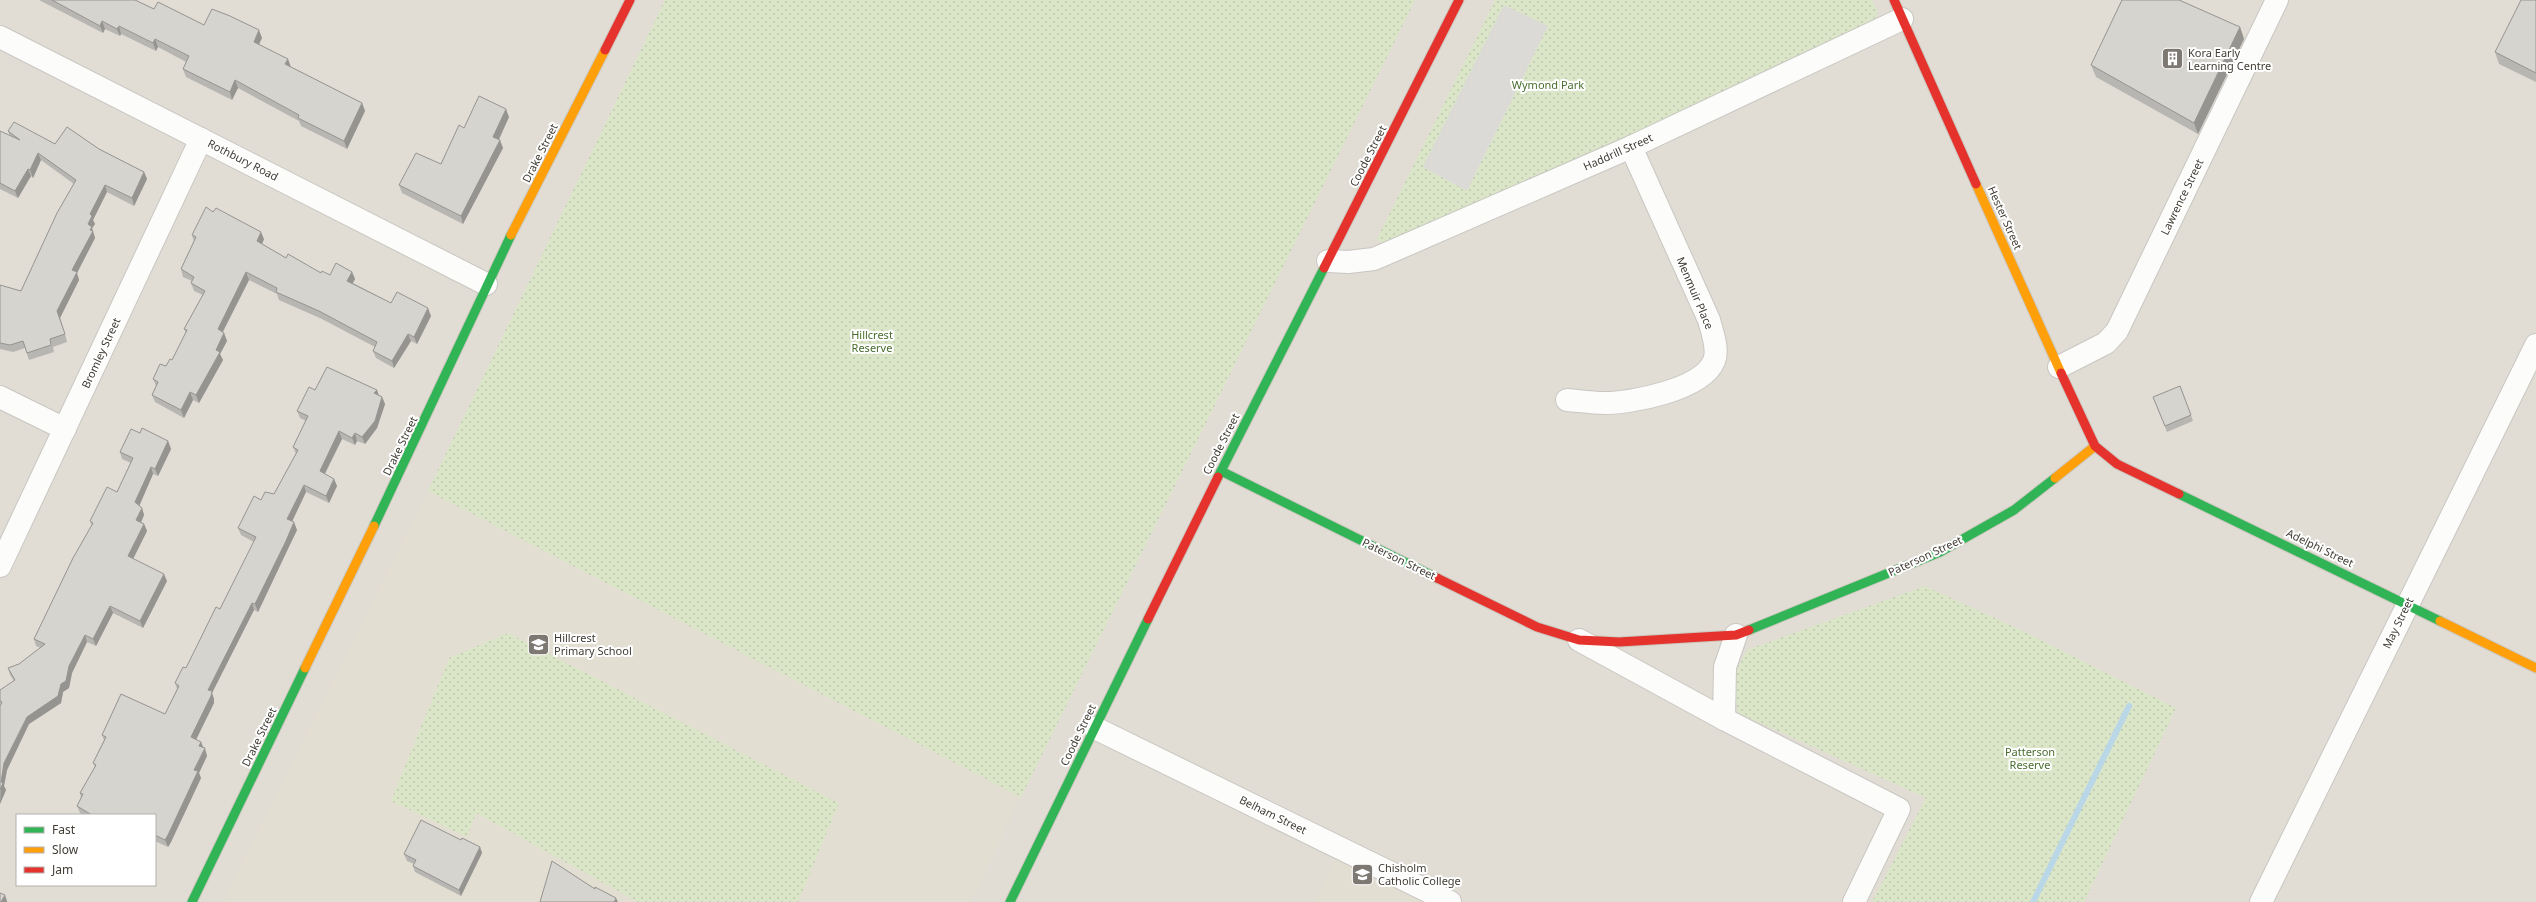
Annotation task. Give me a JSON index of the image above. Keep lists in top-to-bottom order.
{
  "streets": {
    "street": [
      "Haddrill Street",
      "Drake Street",
      "Coode Street",
      "Rothbury Road",
      "Lawrence Street",
      "Hester Street",
      "Menmuir Place",
      "Bromley Street",
      "Adelphi Street",
      "Paterson Street",
      "May Street",
      "Belham Street"
    ]
  },
  "crossings": [
    ["Haddrill Street", "Coode Street"],
    ["Haddrill Street", "Hester Street"],
    ["Haddrill Street", "Menmuir Place"],
    ["Drake Street", "Rothbury Road"],
    ["Coode Street", "Paterson Street"],
    ["Coode Street", "Belham Street"],
    ["Rothbury Road", "Bromley Street"],
    ["Lawrence Street", "Hester Street"],
    ["Hester Street", "Adelphi Street"],
    ["Hester Street", "Paterson Street"],
    ["Adelphi Street", "Paterson Street"],
    ["Adelphi Street", "May Street"]
  ],
  "parks": ["Wymond Park", "Hillcrest Reserve", "Patterson Reserve"],
  "places": {
    "building": ["Kora Early Learning Centre"],
    "school or university": ["Hillcrest Primary School", "Chisholm Catholic College"]
  },
  "legend": ["Fast", "Slow", "Jam"]
}
